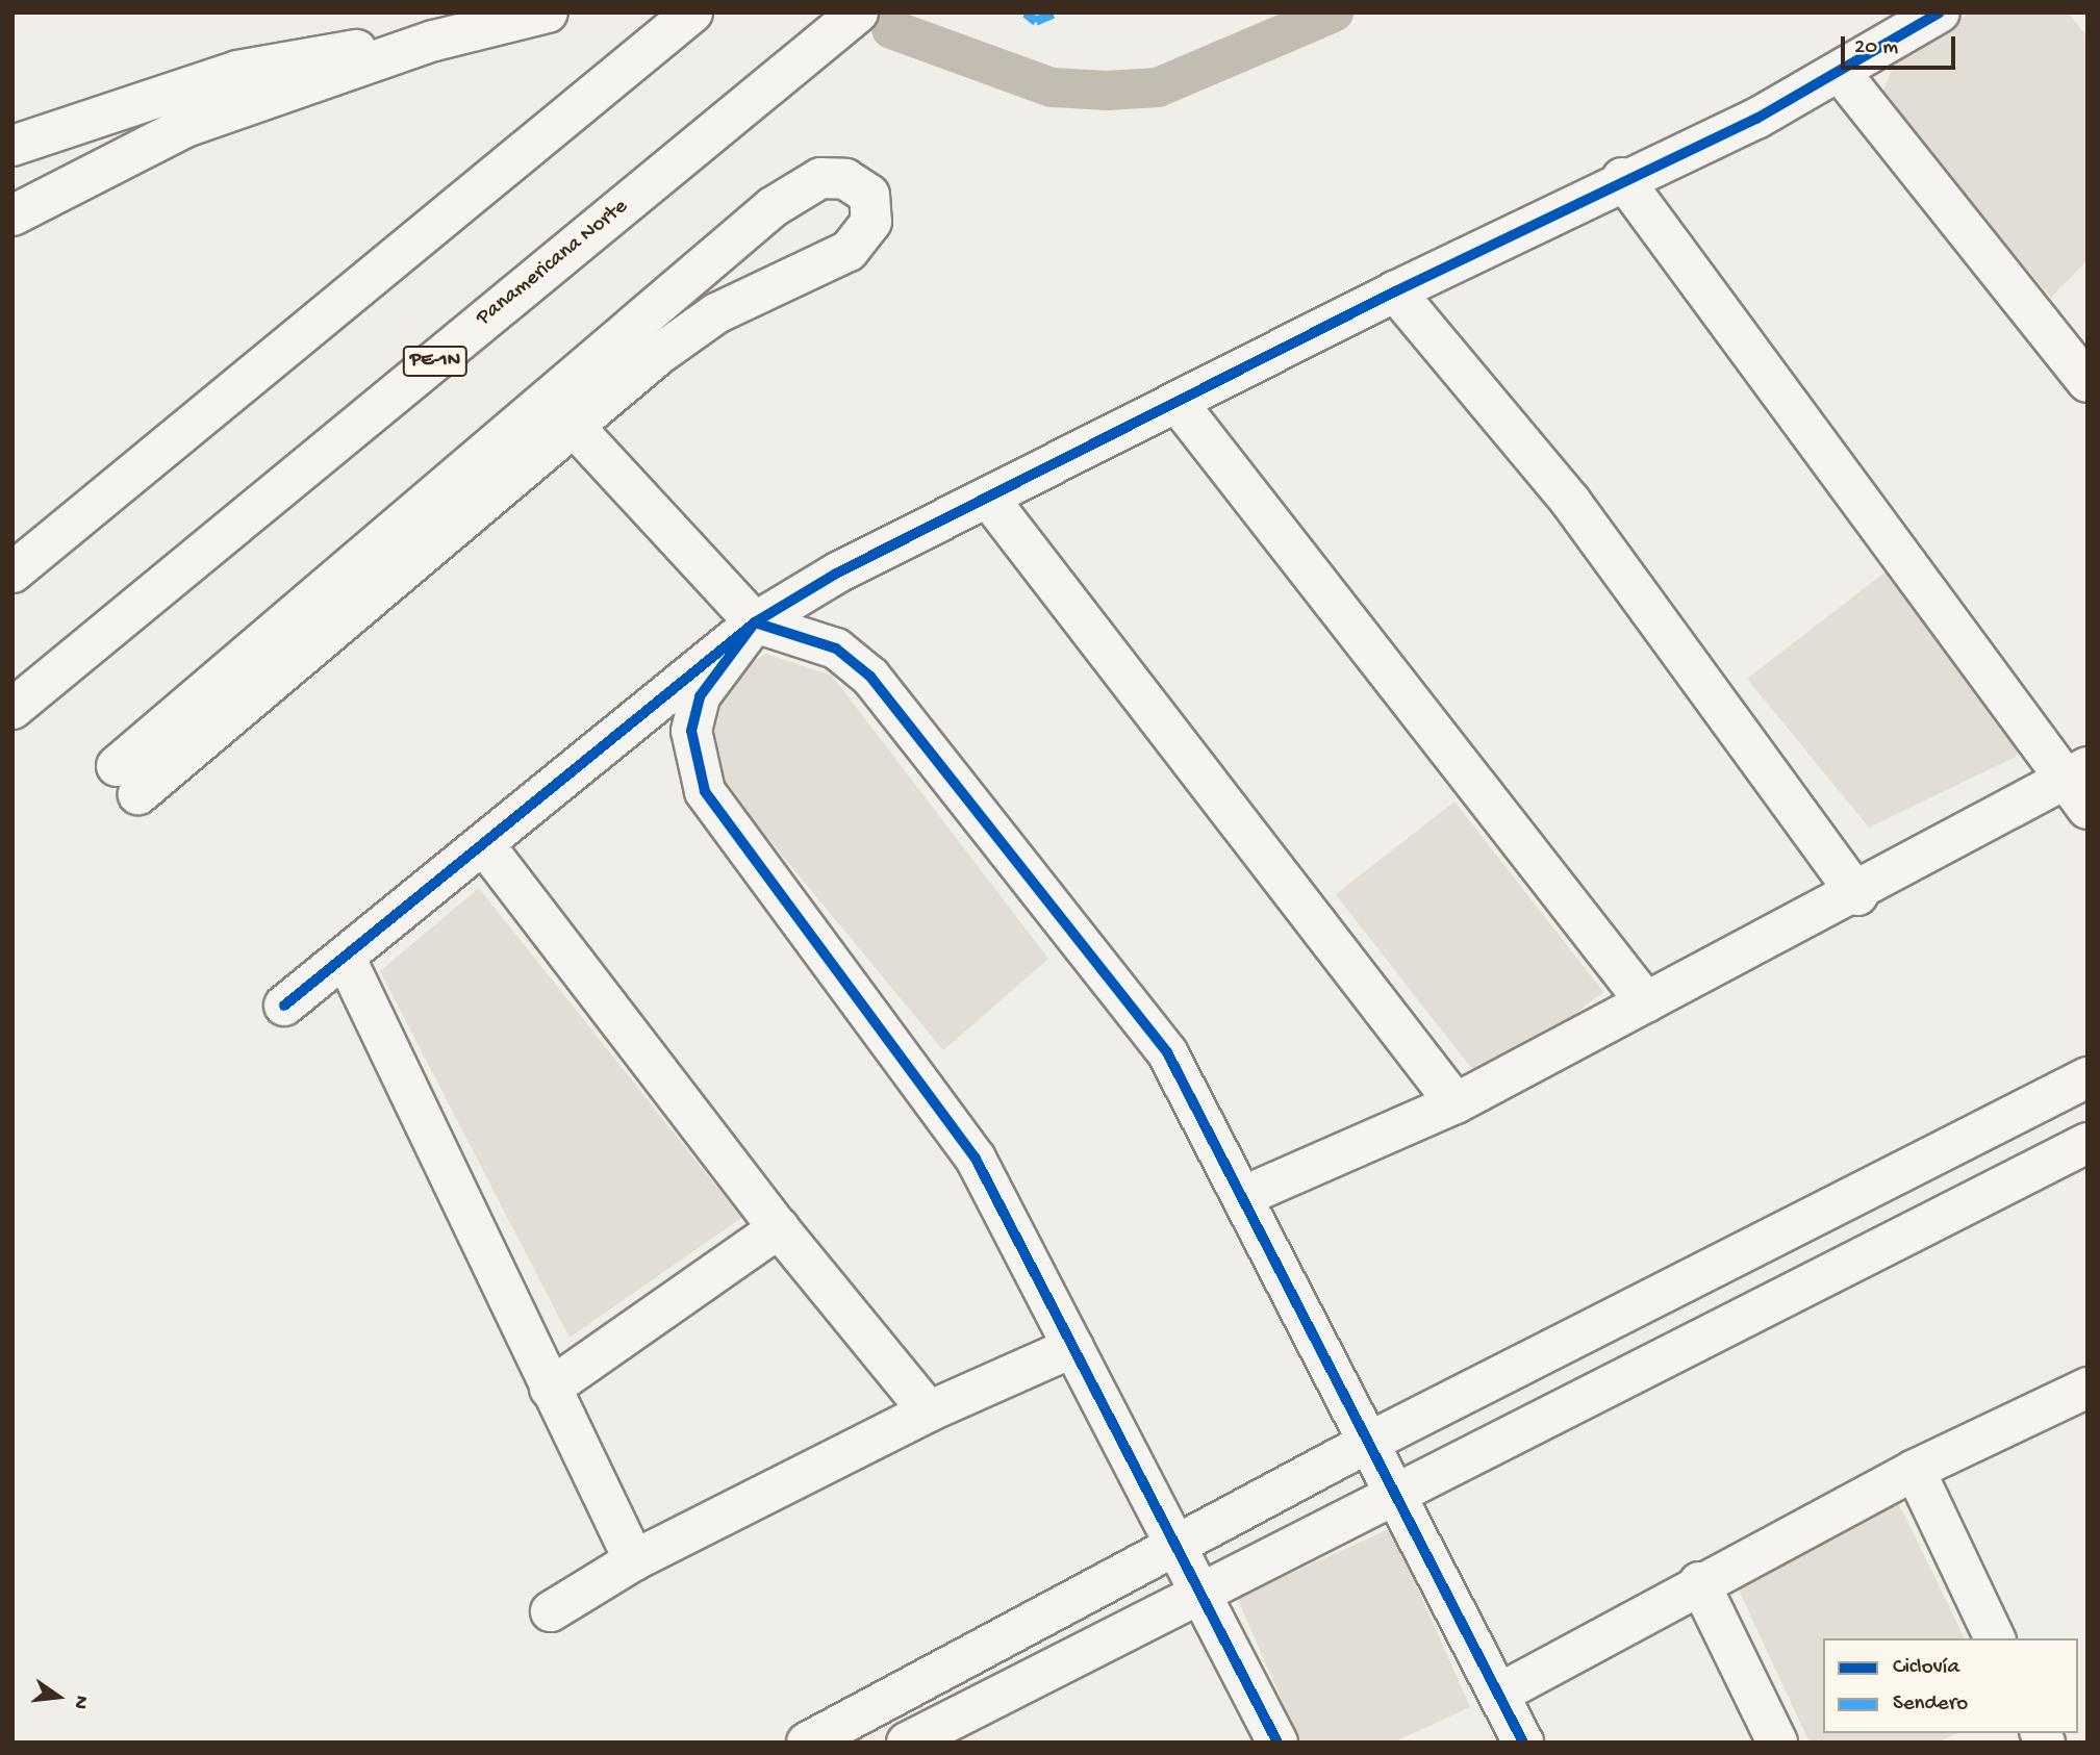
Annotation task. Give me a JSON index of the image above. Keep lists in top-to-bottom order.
{
  "streets": {
    "main road": ["Panamericana Norte", "PE-1N"]
  },
  "legend": ["Ciclovía", "Sendero"],
  "scale_bar": "20 m",
  "north": "right"
}
